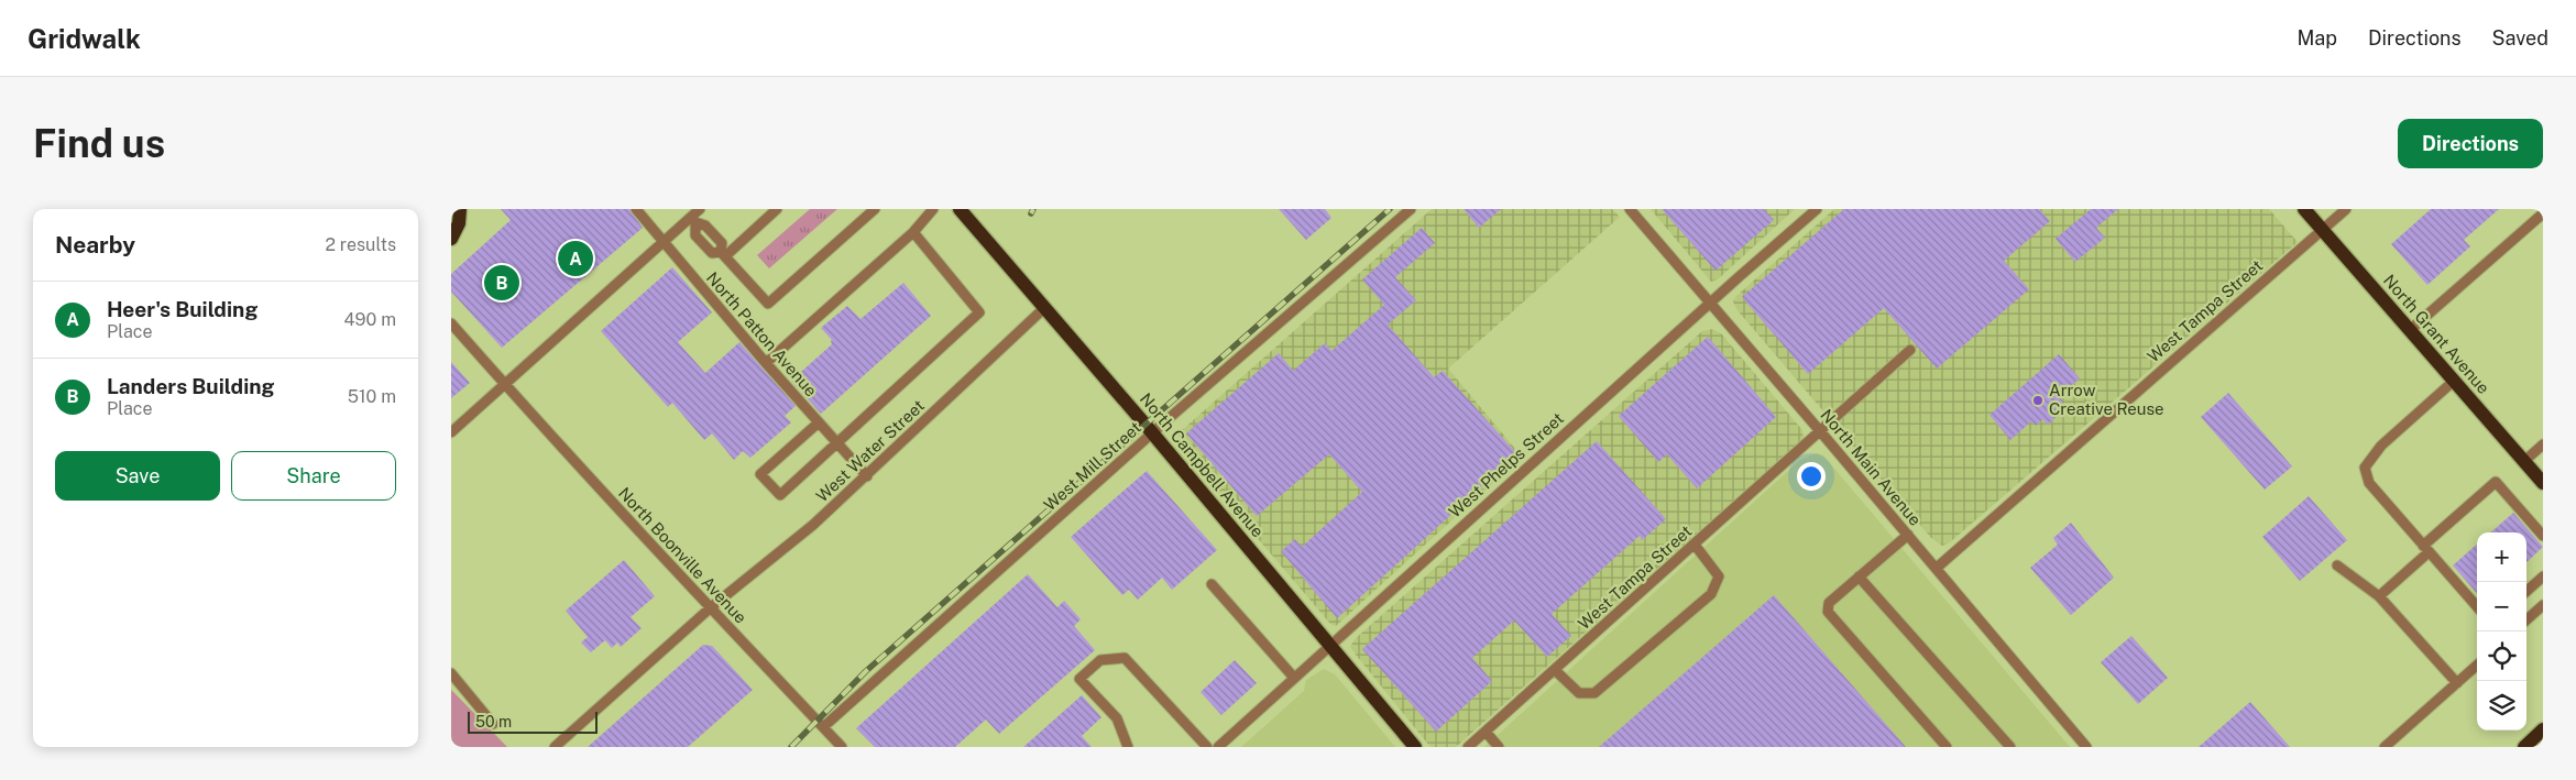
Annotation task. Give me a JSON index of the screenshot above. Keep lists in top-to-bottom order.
{
  "streets": {
    "main road": ["North Grant Avenue", "North Campbell Avenue"],
    "street": [
      "West Tampa Street",
      "North Patton Avenue",
      "West Water Street",
      "West Phelps Street",
      "West Mill Street",
      "North Main Avenue",
      "North Boonville Avenue"
    ]
  },
  "crossings": [
    ["West Tampa Street", "North Grant Avenue"],
    ["West Tampa Street", "North Main Avenue"],
    ["North Patton Avenue", "West Water Street"],
    ["West Water Street", "North Campbell Avenue"],
    ["West Water Street", "North Boonville Avenue"],
    ["North Campbell Avenue", "West Phelps Street"],
    ["North Campbell Avenue", "West Mill Street"],
    ["West Phelps Street", "North Main Avenue"],
    ["West Mill Street", "North Boonville Avenue"]
  ],
  "places": ["Arrow Creative Reuse"],
  "scale_bar": "50 m",
  "page": {
    "header": "Gridwalk",
    "nav": ["Map", "Directions", "Saved"],
    "buttons": [
      "Directions",
      ["Save", "Share"]
    ],
    "title": "Find us",
    "heading": ["Nearby", "2 results"],
    "pins": ["A", "B"],
    "list": [
      {
        "mark": "A",
        "name": "Heer's Building",
        "note": "Place",
        "value": "490 m"
      },
      {
        "mark": "B",
        "name": "Landers Building",
        "note": "Place",
        "value": "510 m"
      }
    ],
    "map_buttons": ["+", "−"],
    "scale": "50 m"
  }
}
